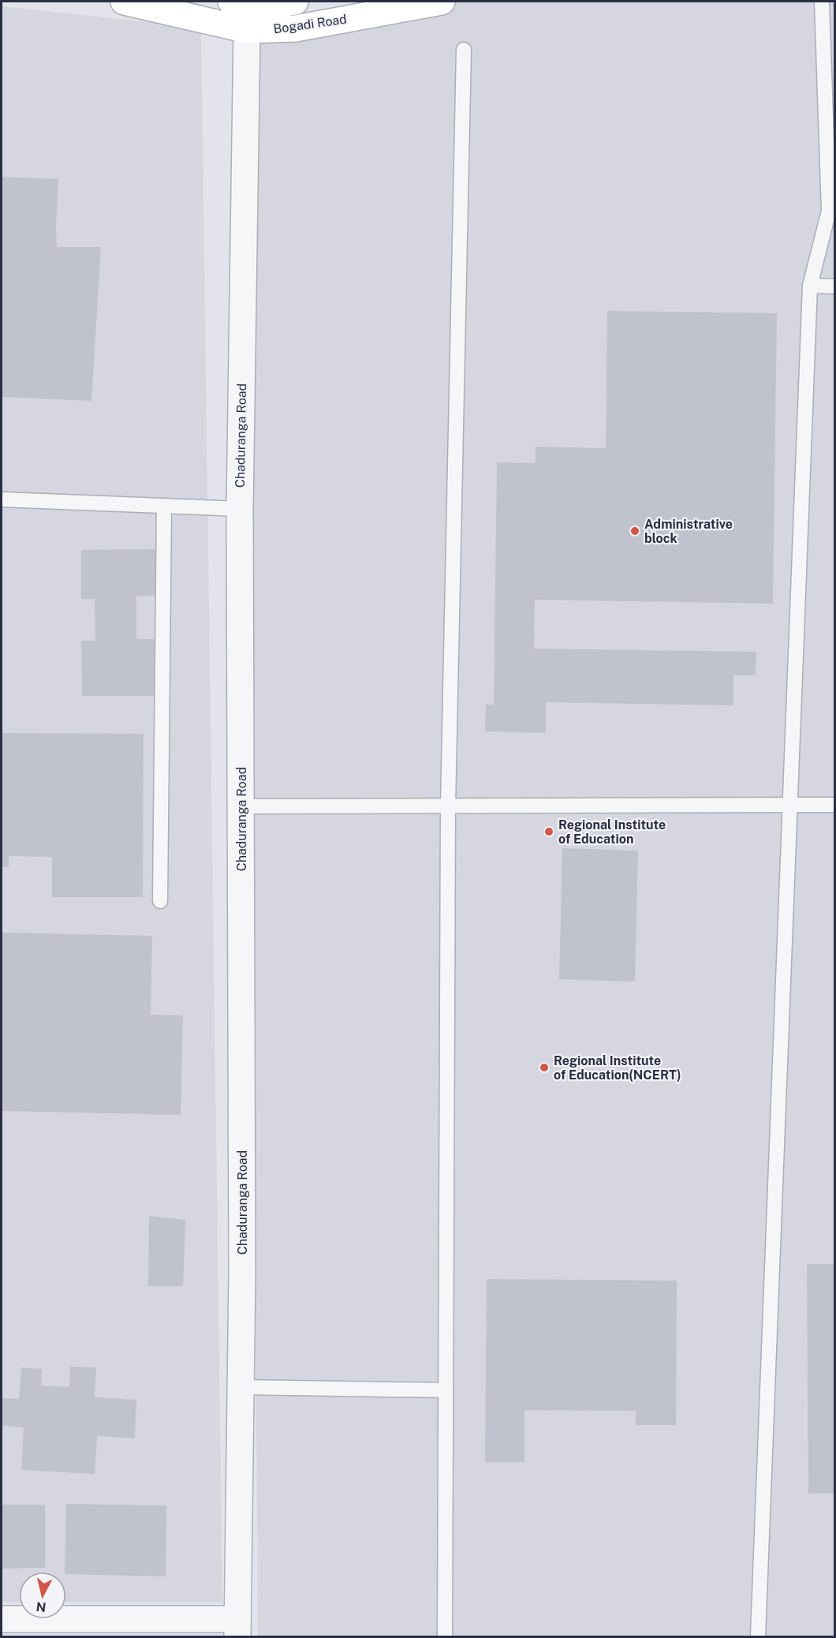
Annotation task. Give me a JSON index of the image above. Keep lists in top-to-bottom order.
{
  "streets": {
    "main road": ["Bogadi Road"],
    "street": ["Chaduranga Road"]
  },
  "crossings": [
    ["Bogadi Road", "Chaduranga Road"]
  ],
  "places": ["Administrative block", "Regional Institute of Education", "Regional Institute of Education(NCERT)"],
  "north": "bottom"
}
